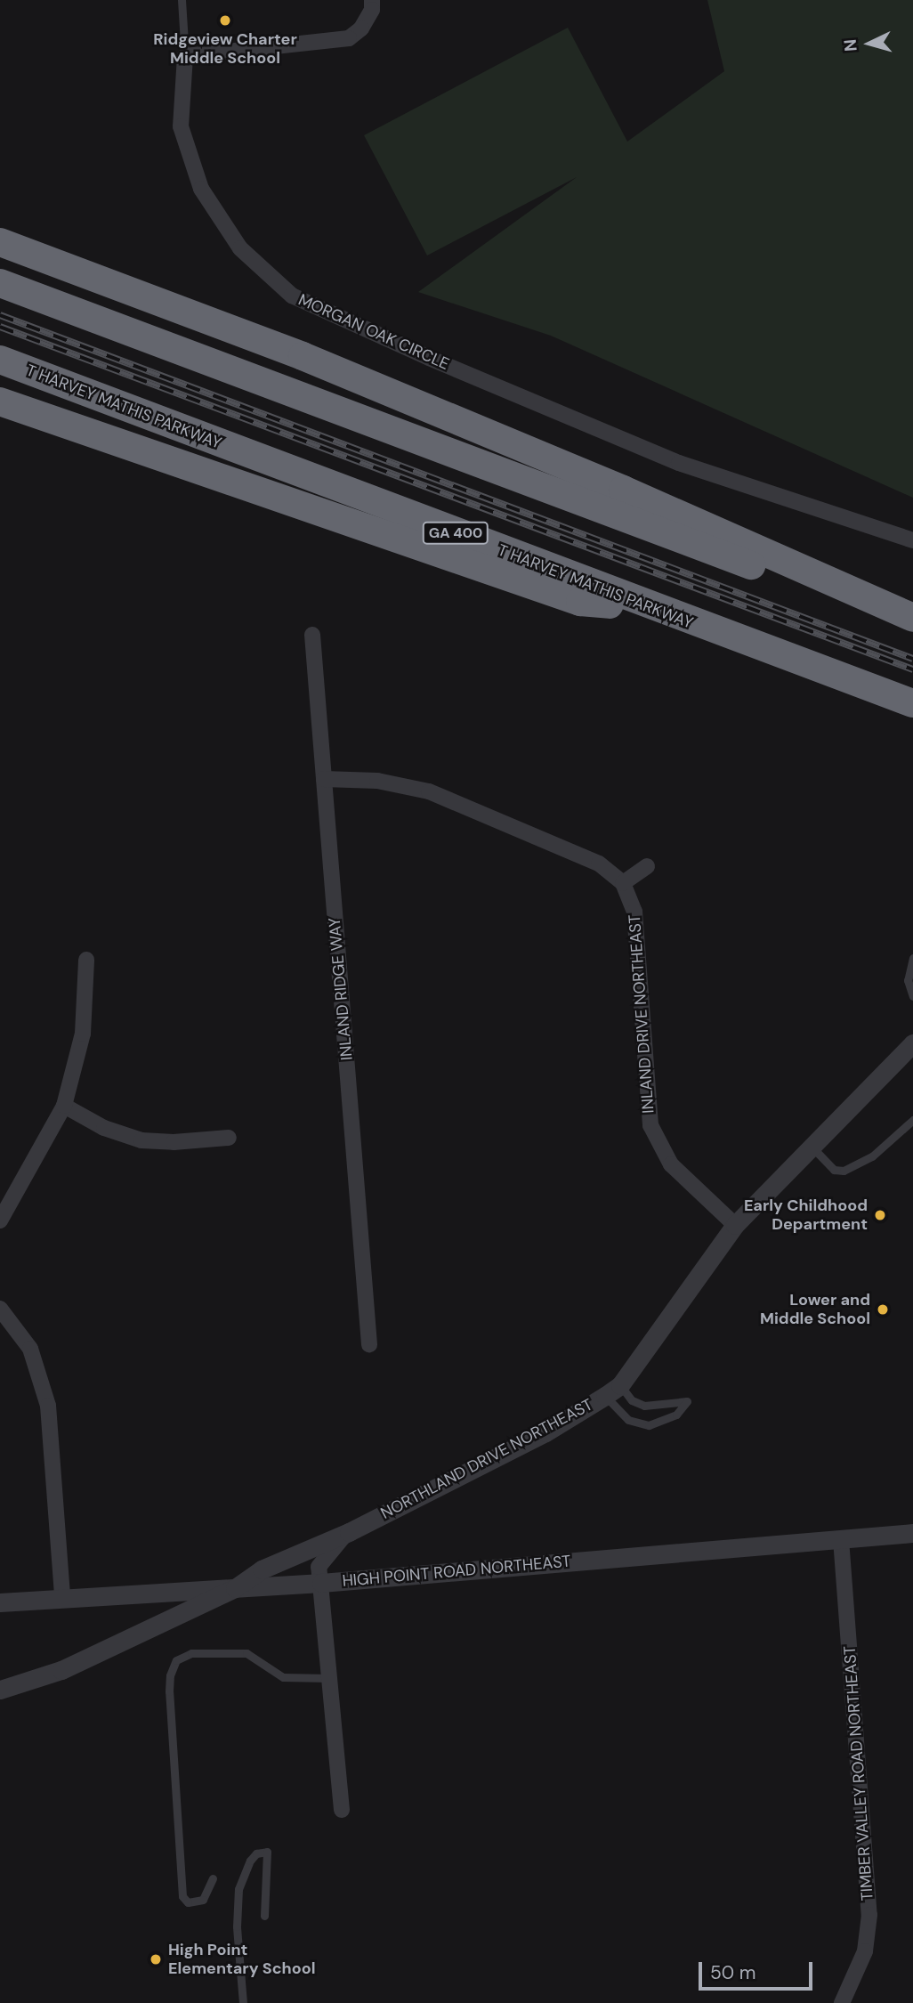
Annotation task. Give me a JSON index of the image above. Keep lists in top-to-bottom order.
{
  "streets": {
    "highway": ["T HARVEY MATHIS PARKWAY", "GA 400"],
    "street": [
      "MORGAN OAK CIRCLE",
      "INLAND RIDGE WAY",
      "INLAND DRIVE NORTHEAST",
      "NORTHLAND DRIVE NORTHEAST",
      "HIGH POINT ROAD NORTHEAST",
      "TIMBER VALLEY ROAD NORTHEAST"
    ]
  },
  "crossings": [
    ["INLAND RIDGE WAY", "INLAND DRIVE NORTHEAST"],
    ["INLAND DRIVE NORTHEAST", "NORTHLAND DRIVE NORTHEAST"],
    ["NORTHLAND DRIVE NORTHEAST", "HIGH POINT ROAD NORTHEAST"],
    ["HIGH POINT ROAD NORTHEAST", "TIMBER VALLEY ROAD NORTHEAST"]
  ],
  "places": [
    "Ridgeview Charter Middle School",
    "Early Childhood Department",
    "Lower and Middle School",
    "High Point Elementary School"
  ],
  "scale_bar": "50 m",
  "north": "left"
}
